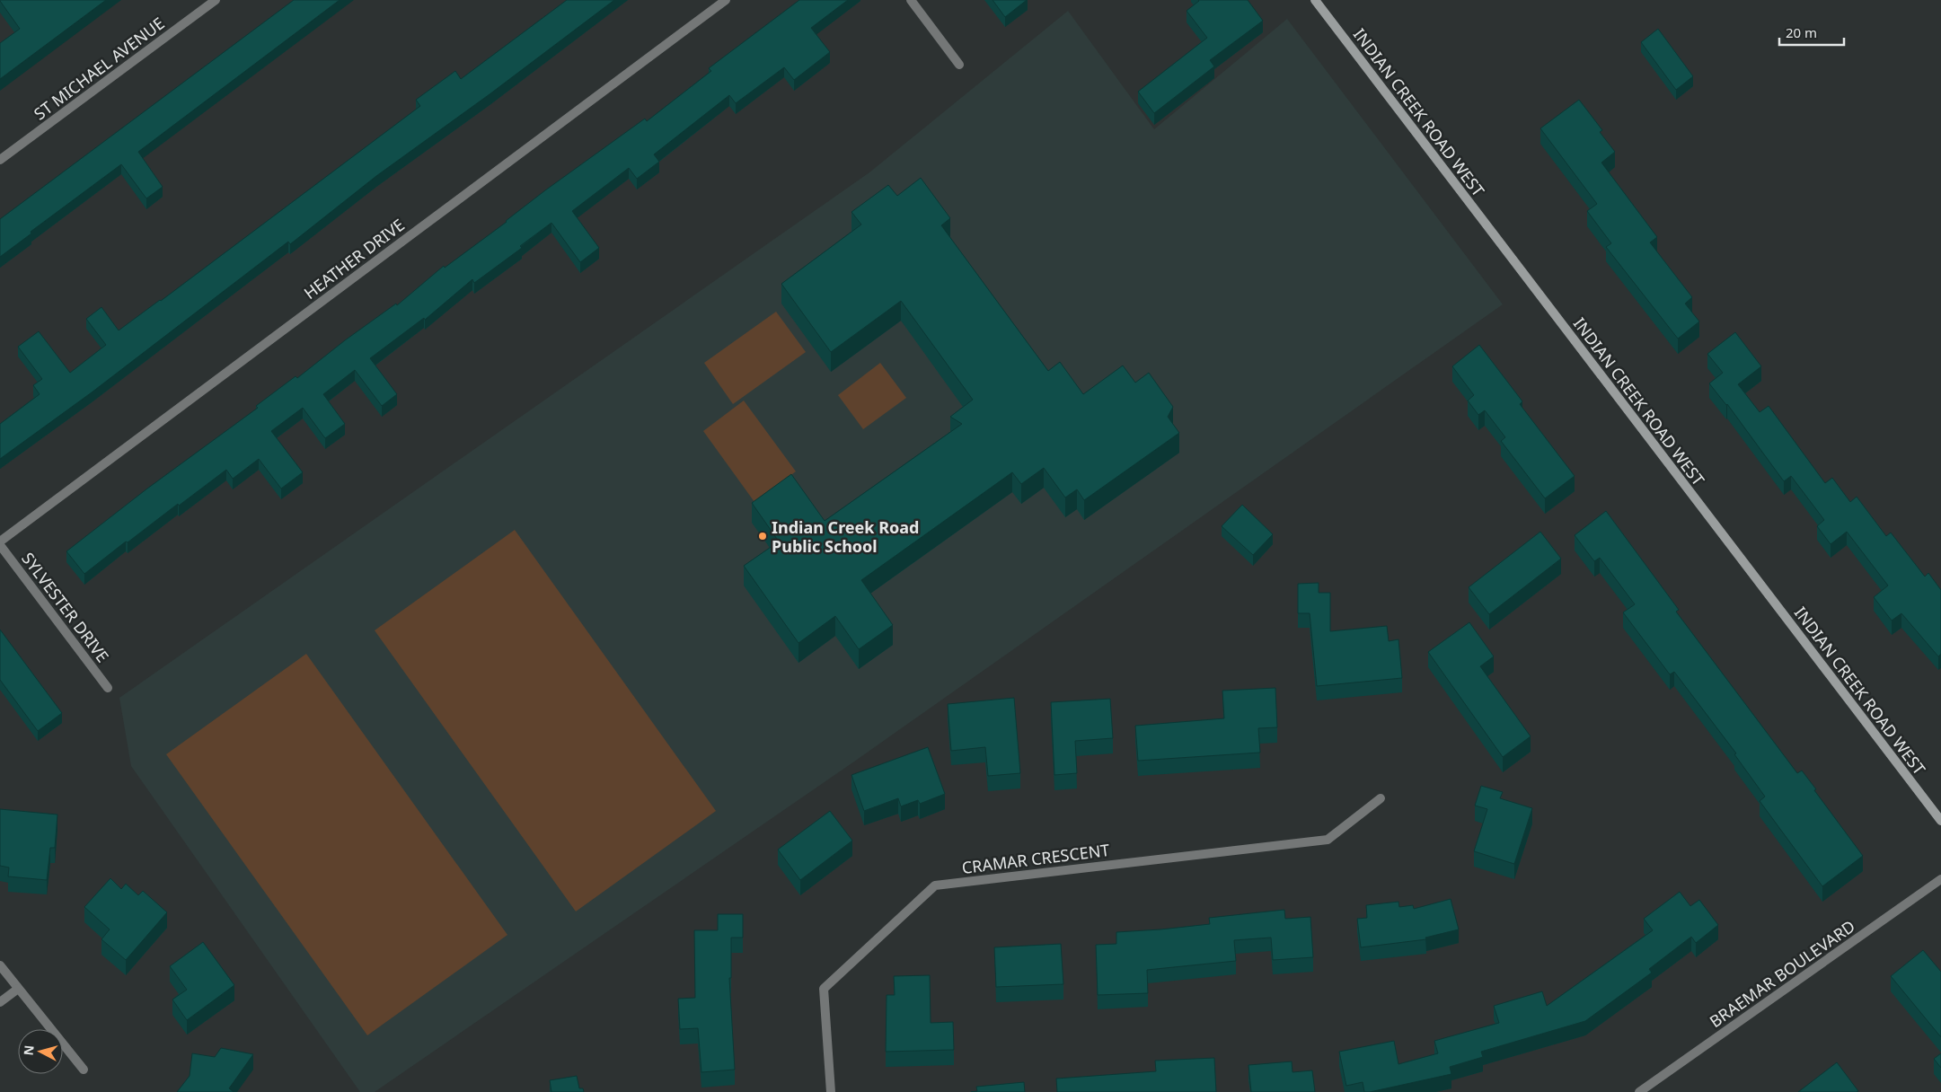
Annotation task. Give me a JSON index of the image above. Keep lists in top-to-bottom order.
{
  "streets": {
    "street": [
      "ST MICHAEL AVENUE",
      "INDIAN CREEK ROAD WEST",
      "HEATHER DRIVE",
      "SYLVESTER DRIVE",
      "CRAMAR CRESCENT",
      "BRAEMAR BOULEVARD"
    ]
  },
  "crossings": [
    ["HEATHER DRIVE", "SYLVESTER DRIVE"]
  ],
  "places": ["Indian Creek Road Public School"],
  "scale_bar": "20 m",
  "north": "left"
}
